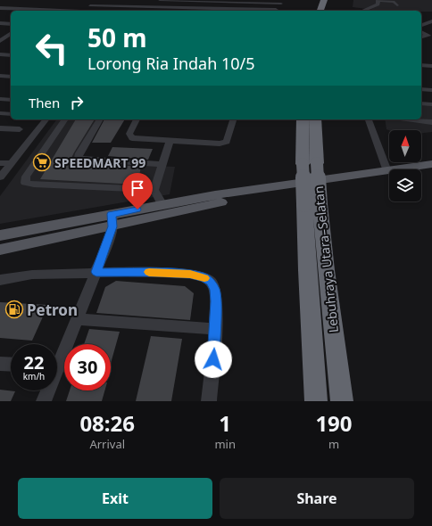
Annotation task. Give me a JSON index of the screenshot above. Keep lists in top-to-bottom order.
{
  "streets": {
    "highway": ["Lebuhraya Utara–Selatan"]
  },
  "places": {
    "supermarket": ["SPEEDMART 99"],
    "fuel station": ["Petron"]
  },
  "north": "top",
  "page": {
    "turn": ["50 m", "Lorong Ria Indah 10/5"],
    "then": "Then",
    "speed": "22 km/h",
    "limit": "30",
    "eta": [
      "08:26",
      "Arrival",
      "1",
      "min",
      "190",
      "m"
    ],
    "buttons": ["Exit", "Share"]
  }
}
